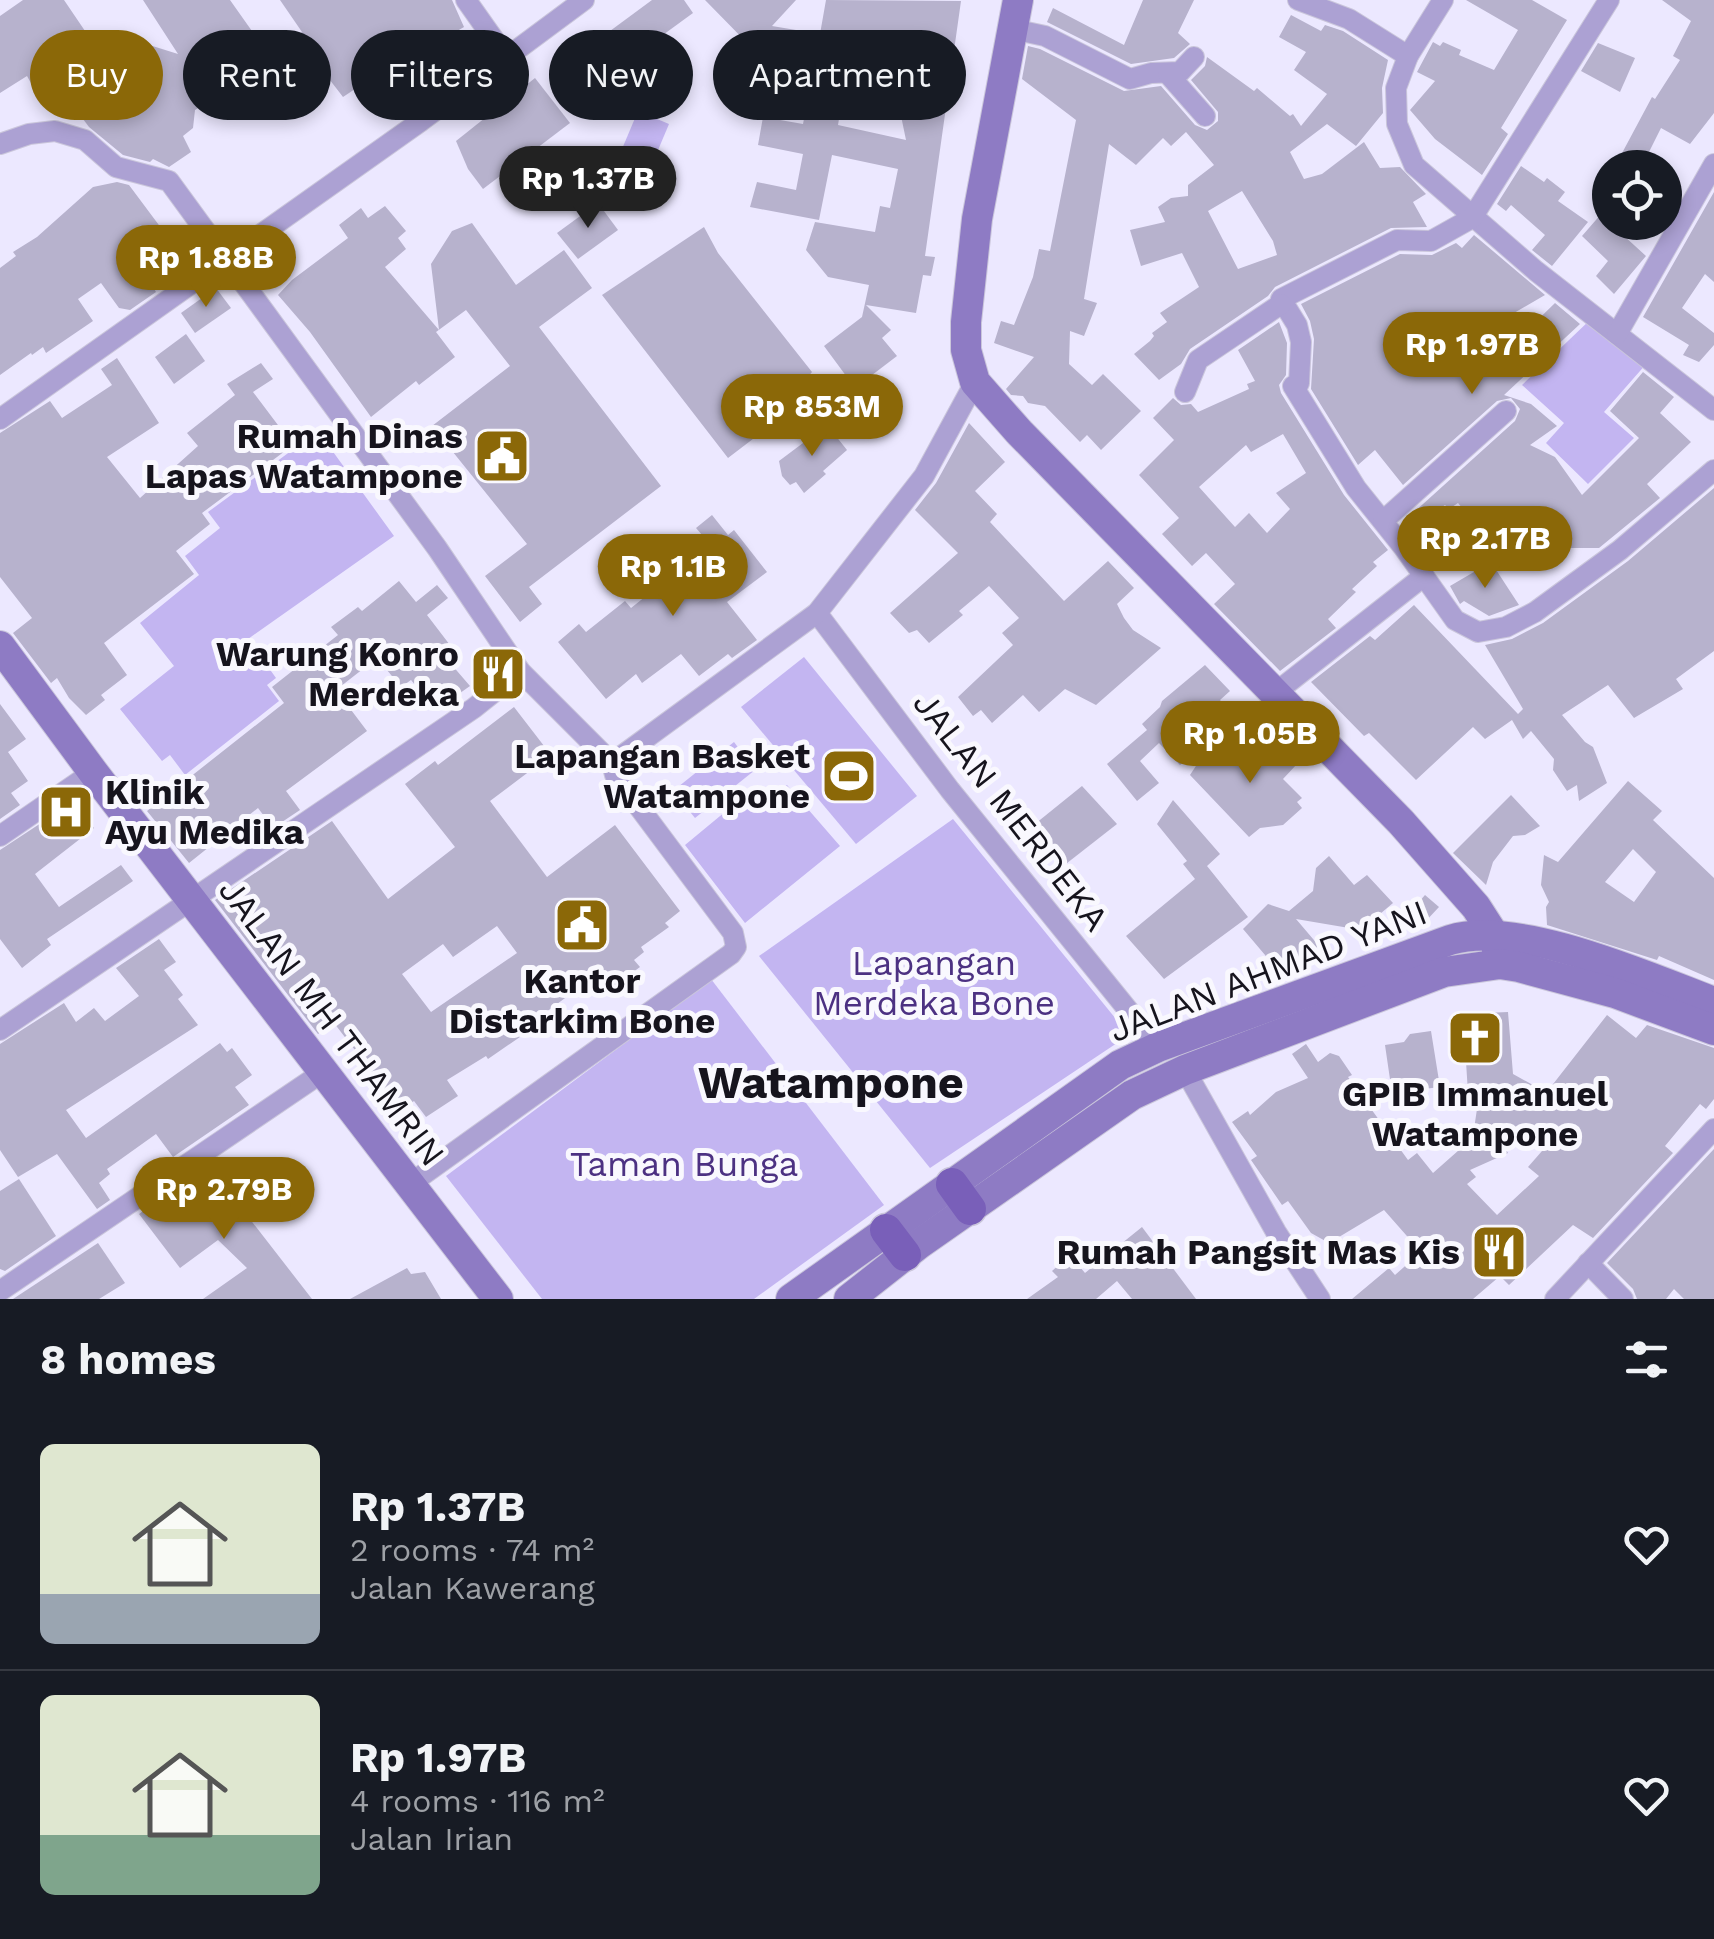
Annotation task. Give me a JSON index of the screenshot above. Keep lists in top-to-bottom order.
{
  "streets": {
    "main road": ["JALAN AHMAD YANI", "JALAN MH THAMRIN"],
    "street": ["JALAN MERDEKA"]
  },
  "crossings": [
    ["JALAN MERDEKA", "JALAN AHMAD YANI"]
  ],
  "districts": ["Watampone"],
  "parks": ["Lapangan Merdeka Bone", "Taman Bunga"],
  "places": {
    "public building": ["Rumah Dinas Lapas Watampone", "Kantor Distarkim Bone"],
    "restaurant": ["Warung Konro Merdeka", "Rumah Pangsit Mas Kis"],
    "sports": ["Lapangan Basket Watampone"],
    "hospital": ["Klinik Ayu Medika"],
    "church": ["GPIB Immanuel Watampone"]
  },
  "page": {
    "chip": [
      "Buy",
      "Rent",
      "Filters",
      "New",
      "Apartment"
    ],
    "price": [
      "Rp 1.37B",
      "Rp 1.88B",
      "Rp 1.97B",
      "Rp 853M",
      "Rp 2.17B",
      "Rp 1.1B",
      "Rp 1.05B",
      "Rp 2.79B"
    ],
    "heading": "8 homes",
    "list": [
      {
        "name": "Rp 1.37B",
        "note": "2 rooms · 74 m² · Jalan Kawerang"
      },
      {
        "name": "Rp 1.97B",
        "note": "4 rooms · 116 m² · Jalan Irian"
      }
    ]
  }
}
